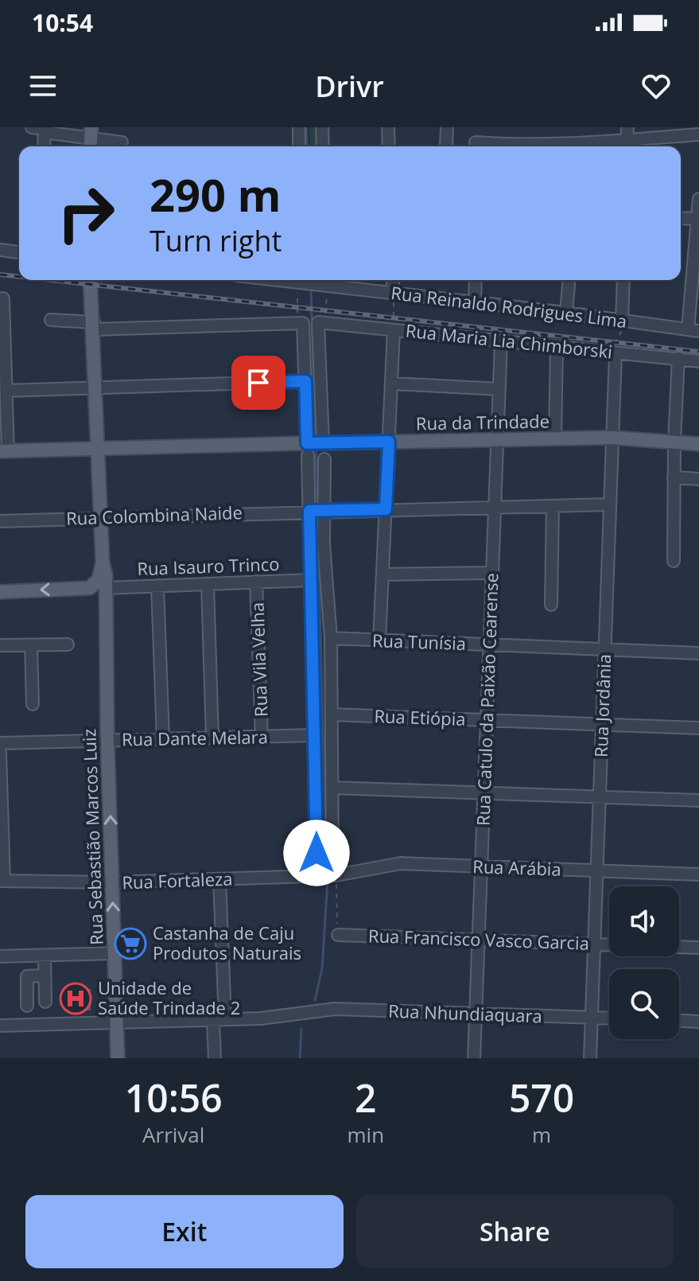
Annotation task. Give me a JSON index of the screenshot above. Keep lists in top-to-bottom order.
{
  "streets": {
    "main road": ["Rua da Trindade", "Rua Sebastião Marcos Luiz"],
    "street": [
      "Rua Reinaldo Rodrigues Lima",
      "Rua Maria Lia Chimborski",
      "Rua Colombina Naide",
      "Rua Isauro Trinco",
      "Rua Tunísia",
      "Rua Vila Velha",
      "Rua Catulo da Paixão Cearense",
      "Rua Jordânia",
      "Rua Etiópia",
      "Rua Dante Melara",
      "Rua Arábia",
      "Rua Fortaleza",
      "Rua Francisco Vasco Garcia",
      "Rua Nhundiaquara"
    ]
  },
  "crossings": [
    ["Rua Maria Lia Chimborski", "Rua Catulo da Paixão Cearense"],
    ["Rua Maria Lia Chimborski", "Rua Jordânia"],
    ["Rua da Trindade", "Rua Catulo da Paixão Cearense"],
    ["Rua da Trindade", "Rua Jordânia"],
    ["Rua da Trindade", "Rua Sebastião Marcos Luiz"],
    ["Rua Colombina Naide", "Rua Catulo da Paixão Cearense"],
    ["Rua Colombina Naide", "Rua Jordânia"],
    ["Rua Colombina Naide", "Rua Sebastião Marcos Luiz"],
    ["Rua Isauro Trinco", "Rua Vila Velha"],
    ["Rua Isauro Trinco", "Rua Sebastião Marcos Luiz"],
    ["Rua Tunísia", "Rua Catulo da Paixão Cearense"],
    ["Rua Tunísia", "Rua Jordânia"],
    ["Rua Vila Velha", "Rua Dante Melara"],
    ["Rua Catulo da Paixão Cearense", "Rua Etiópia"],
    ["Rua Catulo da Paixão Cearense", "Rua Arábia"],
    ["Rua Catulo da Paixão Cearense", "Rua Francisco Vasco Garcia"],
    ["Rua Catulo da Paixão Cearense", "Rua Nhundiaquara"],
    ["Rua Jordânia", "Rua Etiópia"],
    ["Rua Jordânia", "Rua Arábia"],
    ["Rua Jordânia", "Rua Francisco Vasco Garcia"],
    ["Rua Jordânia", "Rua Nhundiaquara"],
    ["Rua Dante Melara", "Rua Sebastião Marcos Luiz"],
    ["Rua Sebastião Marcos Luiz", "Rua Fortaleza"],
    ["Rua Sebastião Marcos Luiz", "Rua Nhundiaquara"],
    ["Rua Arábia", "Rua Fortaleza"]
  ],
  "places": {
    "supermarket": ["Castanha de Caju Produtos Naturais"],
    "hospital": ["Unidade de Saúde Trindade 2"]
  },
  "page": {
    "status": "10:54",
    "header": "Drivr",
    "turn": ["290 m", "Turn right"],
    "eta": [
      "10:56",
      "Arrival",
      "2",
      "min",
      "570",
      "m"
    ],
    "buttons": ["Exit", "Share"]
  }
}
